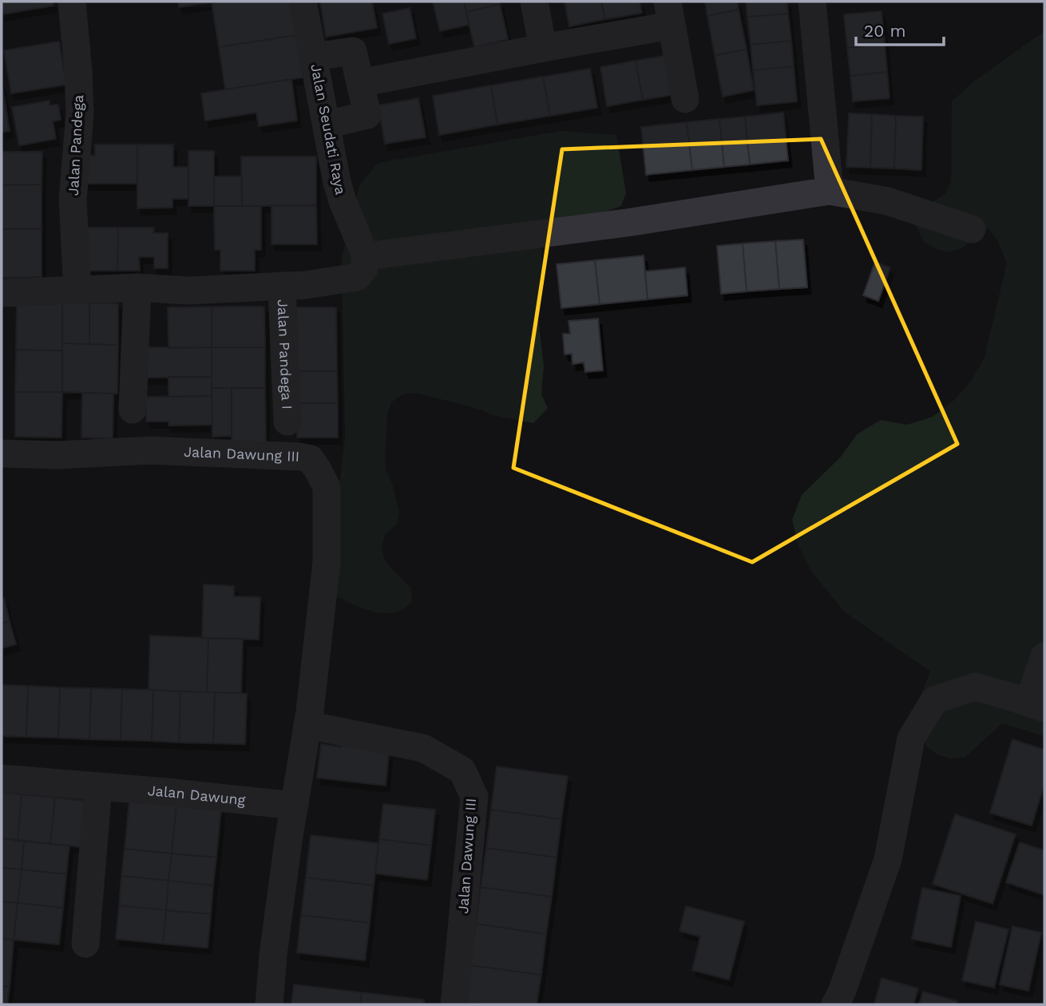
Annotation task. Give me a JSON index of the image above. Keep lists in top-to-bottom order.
{
  "streets": {
    "street": [
      "Jalan Seudati Raya",
      "Jalan Pandega",
      "Jalan Pandega I",
      "Jalan Dawung III",
      "Jalan Dawung"
    ]
  },
  "crossings": [
    ["Jalan Dawung III", "Jalan Dawung"]
  ],
  "scale_bar": "20 m"
}
